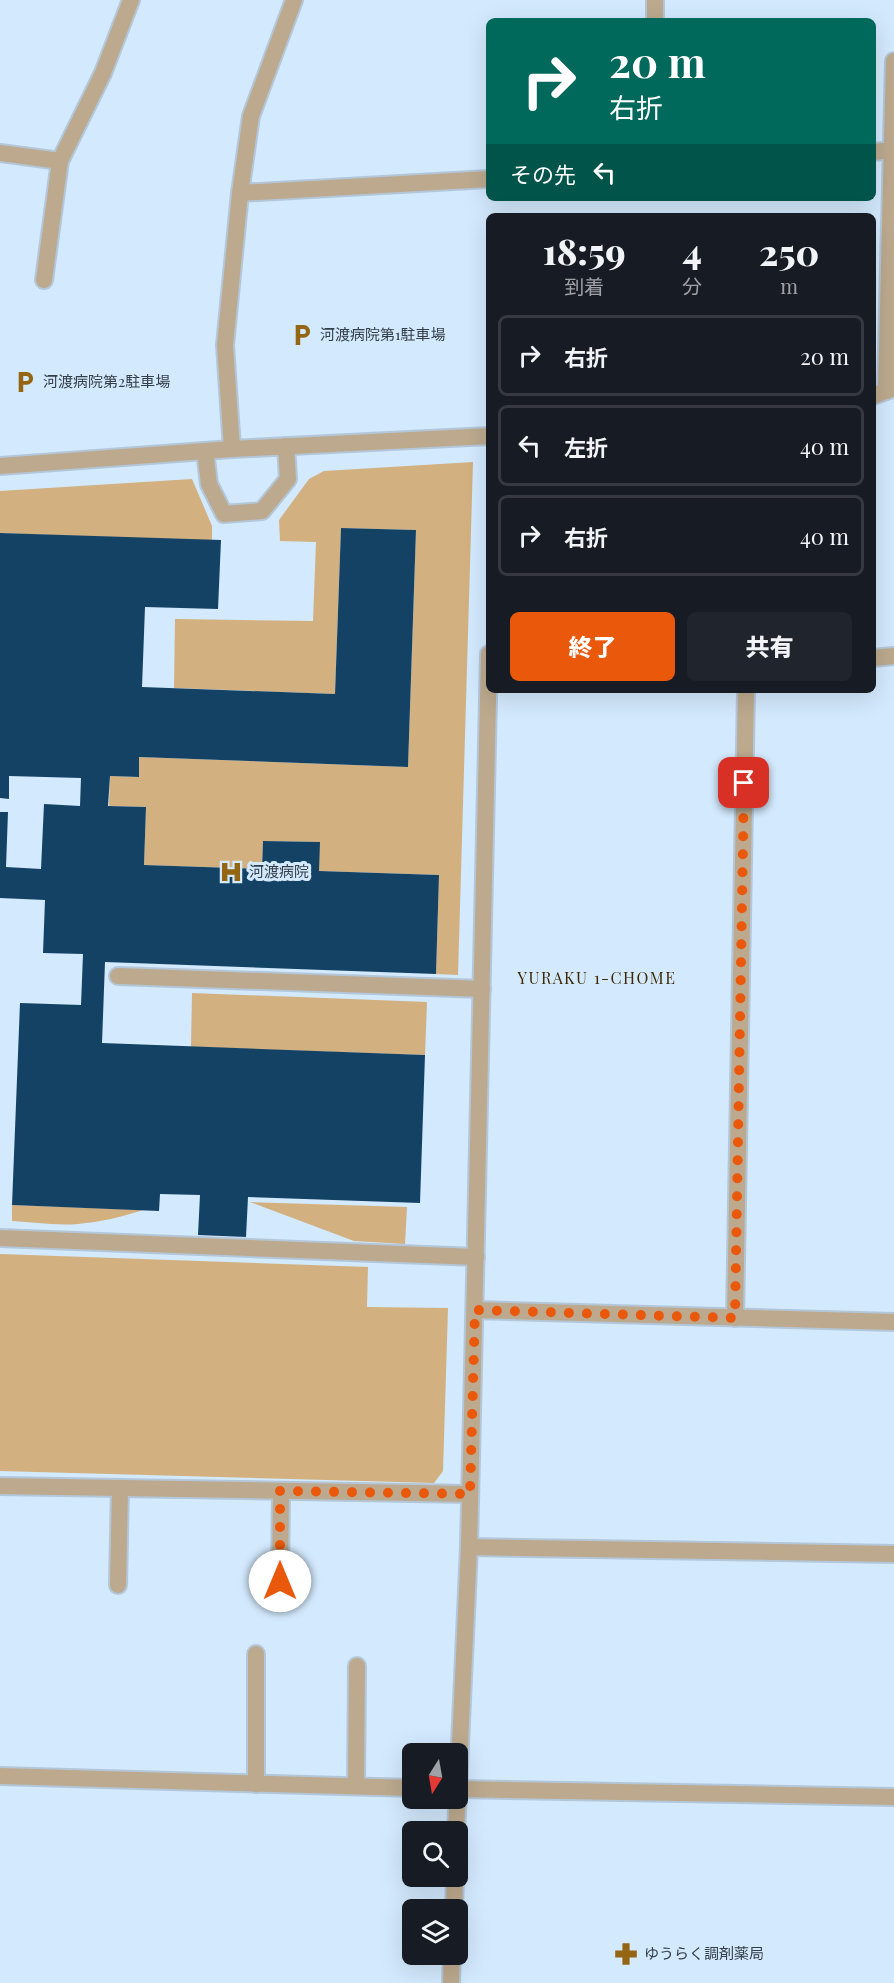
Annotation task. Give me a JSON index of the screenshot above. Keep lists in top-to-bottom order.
{
  "districts": ["YURAKU 1-CHOME"],
  "places": {
    "parking": ["河渡病院第1駐車場", "河渡病院第2駐車場"],
    "hospital": ["河渡病院"],
    "pharmacy": ["ゆうらく調剤薬局"]
  },
  "north": "bottom",
  "page": {
    "turn": ["20 m", "右折"],
    "then": "その先",
    "eta": [
      "18:59",
      "到着",
      "4",
      "分",
      "250",
      "m"
    ],
    "list": [
      {
        "name": "右折",
        "value": "20 m"
      },
      {
        "name": "左折",
        "value": "40 m"
      },
      {
        "name": "右折",
        "value": "40 m"
      }
    ],
    "buttons": ["終了", "共有"]
  }
}
